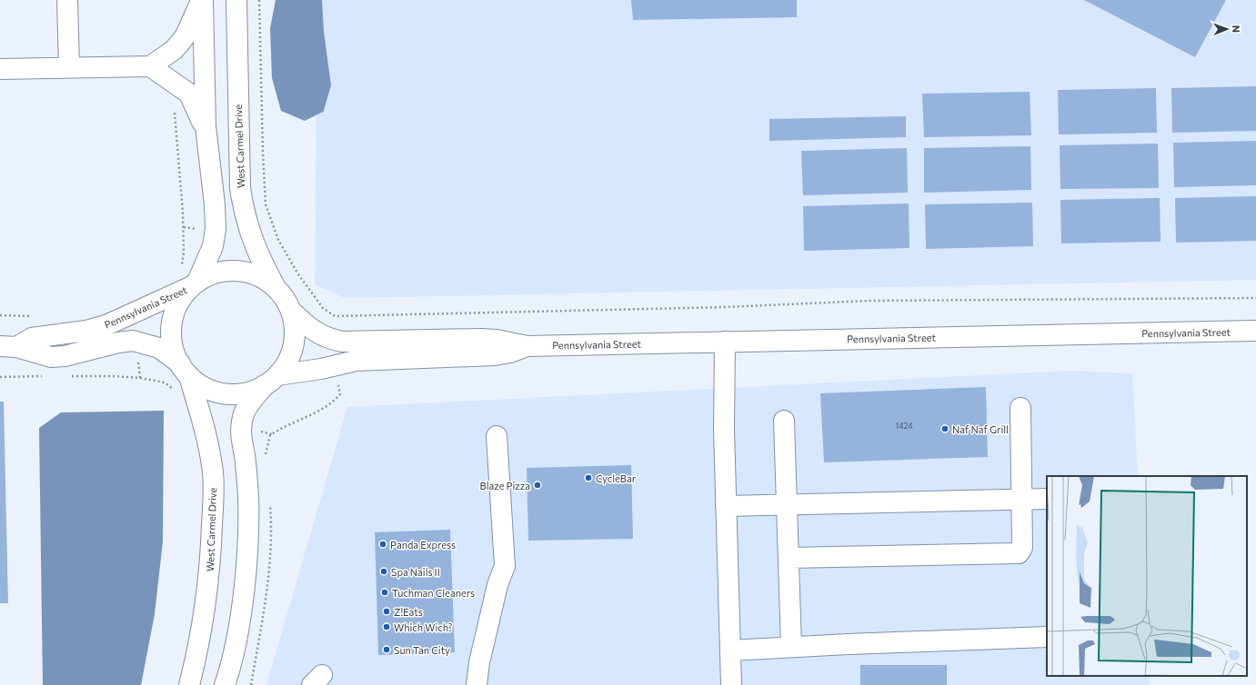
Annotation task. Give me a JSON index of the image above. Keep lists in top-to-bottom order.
{
  "streets": {
    "main road": ["West Carmel Drive", "Pennsylvania Street"]
  },
  "crossings": [
    ["West Carmel Drive", "Pennsylvania Street"]
  ],
  "places": [
    "Naf Naf Grill",
    "CycleBar",
    "Blaze Pizza",
    "Panda Express",
    "Spa Nails II",
    "Tuchman Cleaners",
    "Z!Eats",
    "Which Wich?",
    "Sun Tan City"
  ],
  "house_numbers": ["1424"],
  "north": "right"
}
